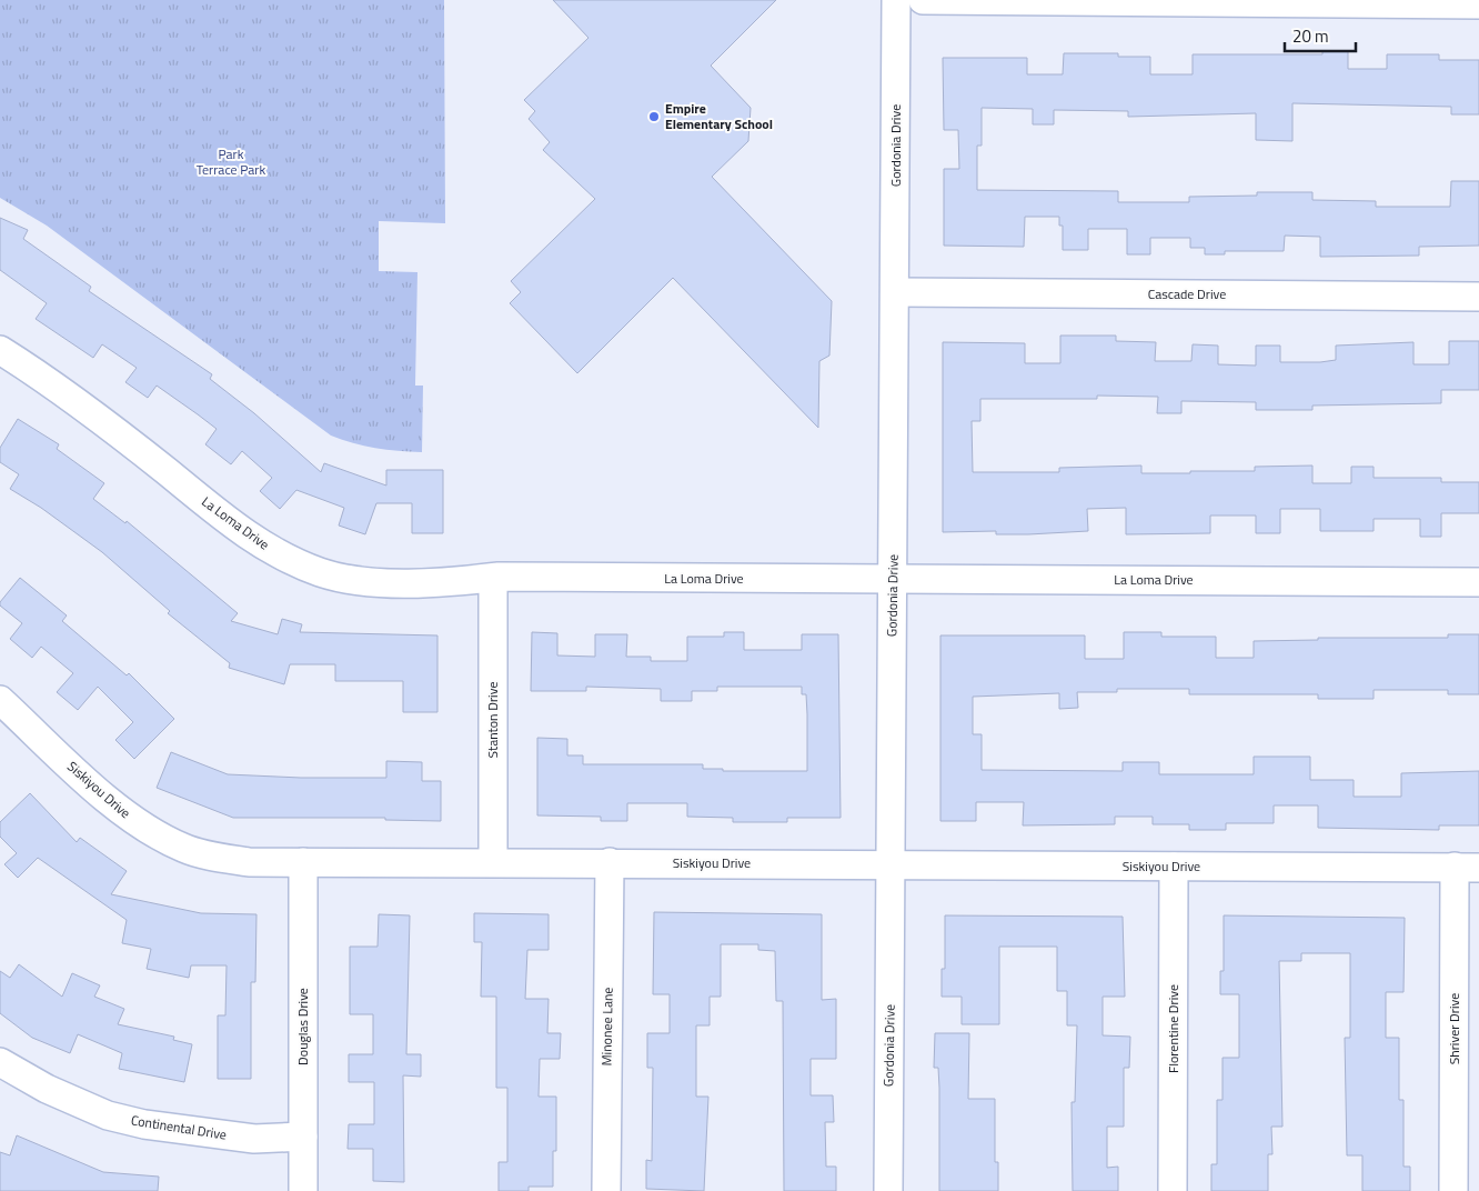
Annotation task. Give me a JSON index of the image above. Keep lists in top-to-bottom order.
{
  "streets": {
    "street": [
      "Gordonia Drive",
      "Cascade Drive",
      "La Loma Drive",
      "Stanton Drive",
      "Siskiyou Drive",
      "Douglas Drive",
      "Minonee Lane",
      "Florentine Drive",
      "Shriver Drive",
      "Continental Drive"
    ]
  },
  "crossings": [
    ["Gordonia Drive", "Cascade Drive"],
    ["Gordonia Drive", "La Loma Drive"],
    ["Gordonia Drive", "Siskiyou Drive"],
    ["La Loma Drive", "Stanton Drive"],
    ["Stanton Drive", "Siskiyou Drive"],
    ["Siskiyou Drive", "Douglas Drive"],
    ["Siskiyou Drive", "Minonee Lane"],
    ["Siskiyou Drive", "Florentine Drive"],
    ["Siskiyou Drive", "Shriver Drive"],
    ["Douglas Drive", "Continental Drive"]
  ],
  "parks": ["Park Terrace Park"],
  "places": ["Empire Elementary School"],
  "scale_bar": "20 m"
}
